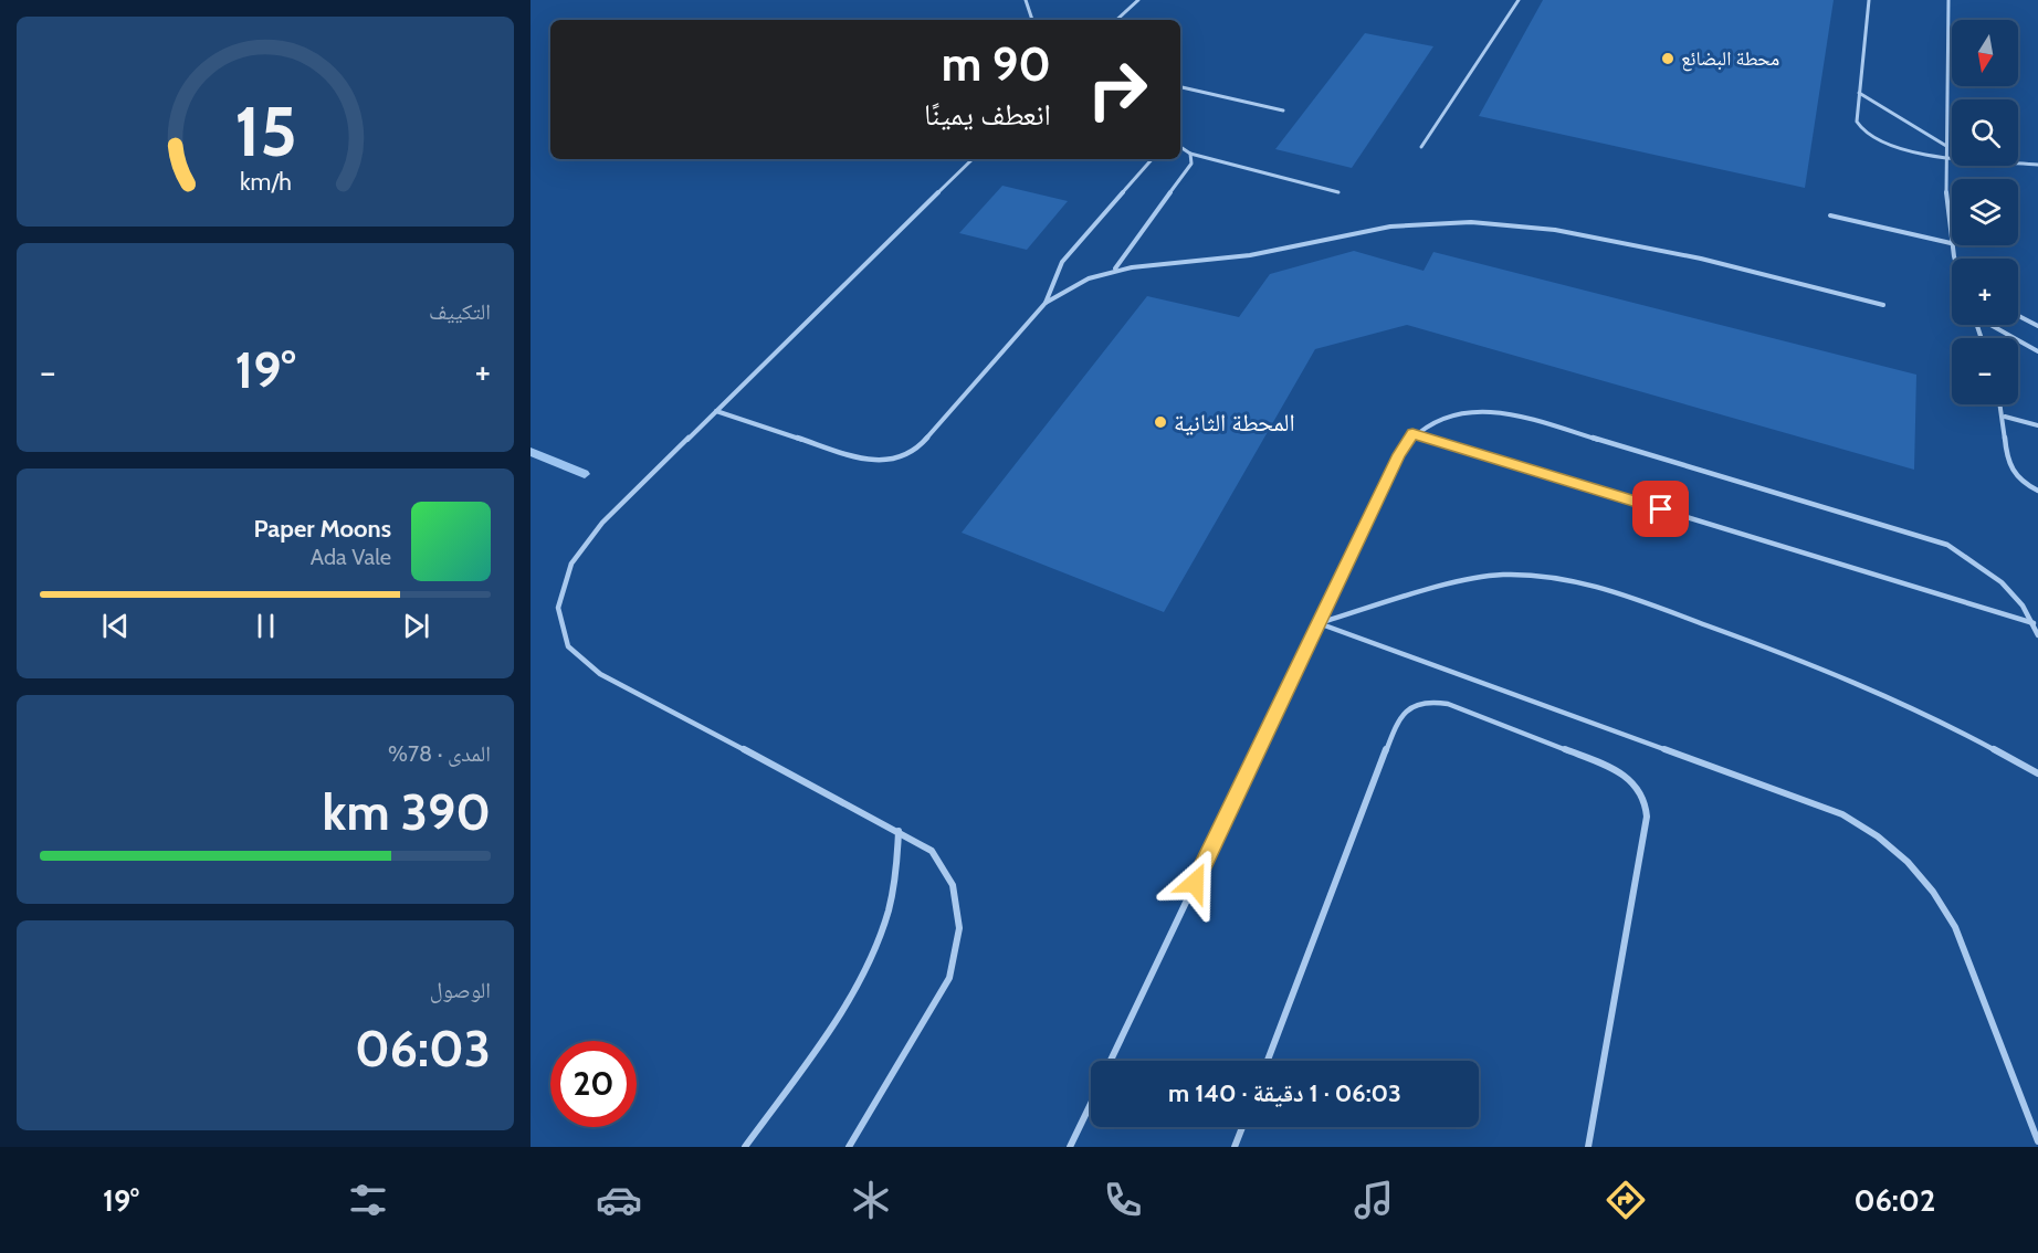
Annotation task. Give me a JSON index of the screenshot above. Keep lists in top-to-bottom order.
{
  "places": ["محطة البضائع", "المحطة الثانية"],
  "north": "bottom",
  "page": {
    "map_buttons": ["+", "−"],
    "turn": ["90 m", "انعطف يمينًا"],
    "tile": [
      "التكييف",
      ["المدى · 78%", "390 km"],
      ["الوصول", "06:03"]
    ],
    "heat": ["−", "19°", "+"],
    "song": ["Paper Moons", "Ada Vale"],
    "limit": "20",
    "trip": "06:03 · 1 دقيقة · 140 m",
    "tabs": ["06:02", "19°"],
    "gauge": ["15", "km/h"]
  }
}
